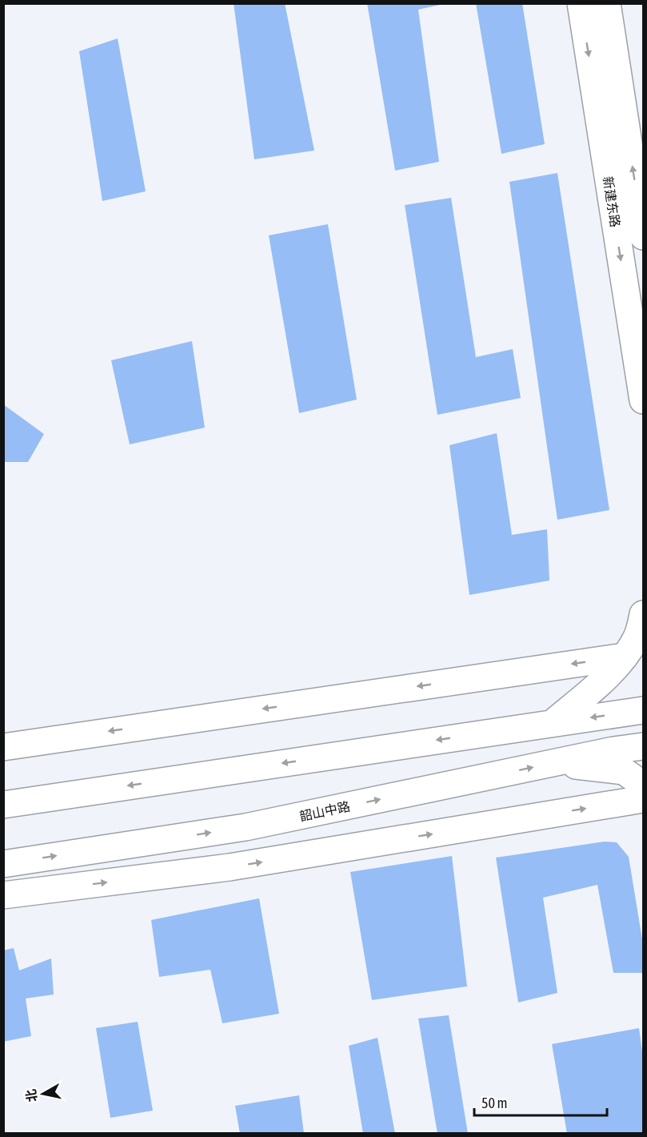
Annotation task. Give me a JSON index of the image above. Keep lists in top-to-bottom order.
{
  "streets": {
    "main road": ["新建东路", "韶山中路"]
  },
  "scale_bar": "50 m",
  "north": "left"
}
